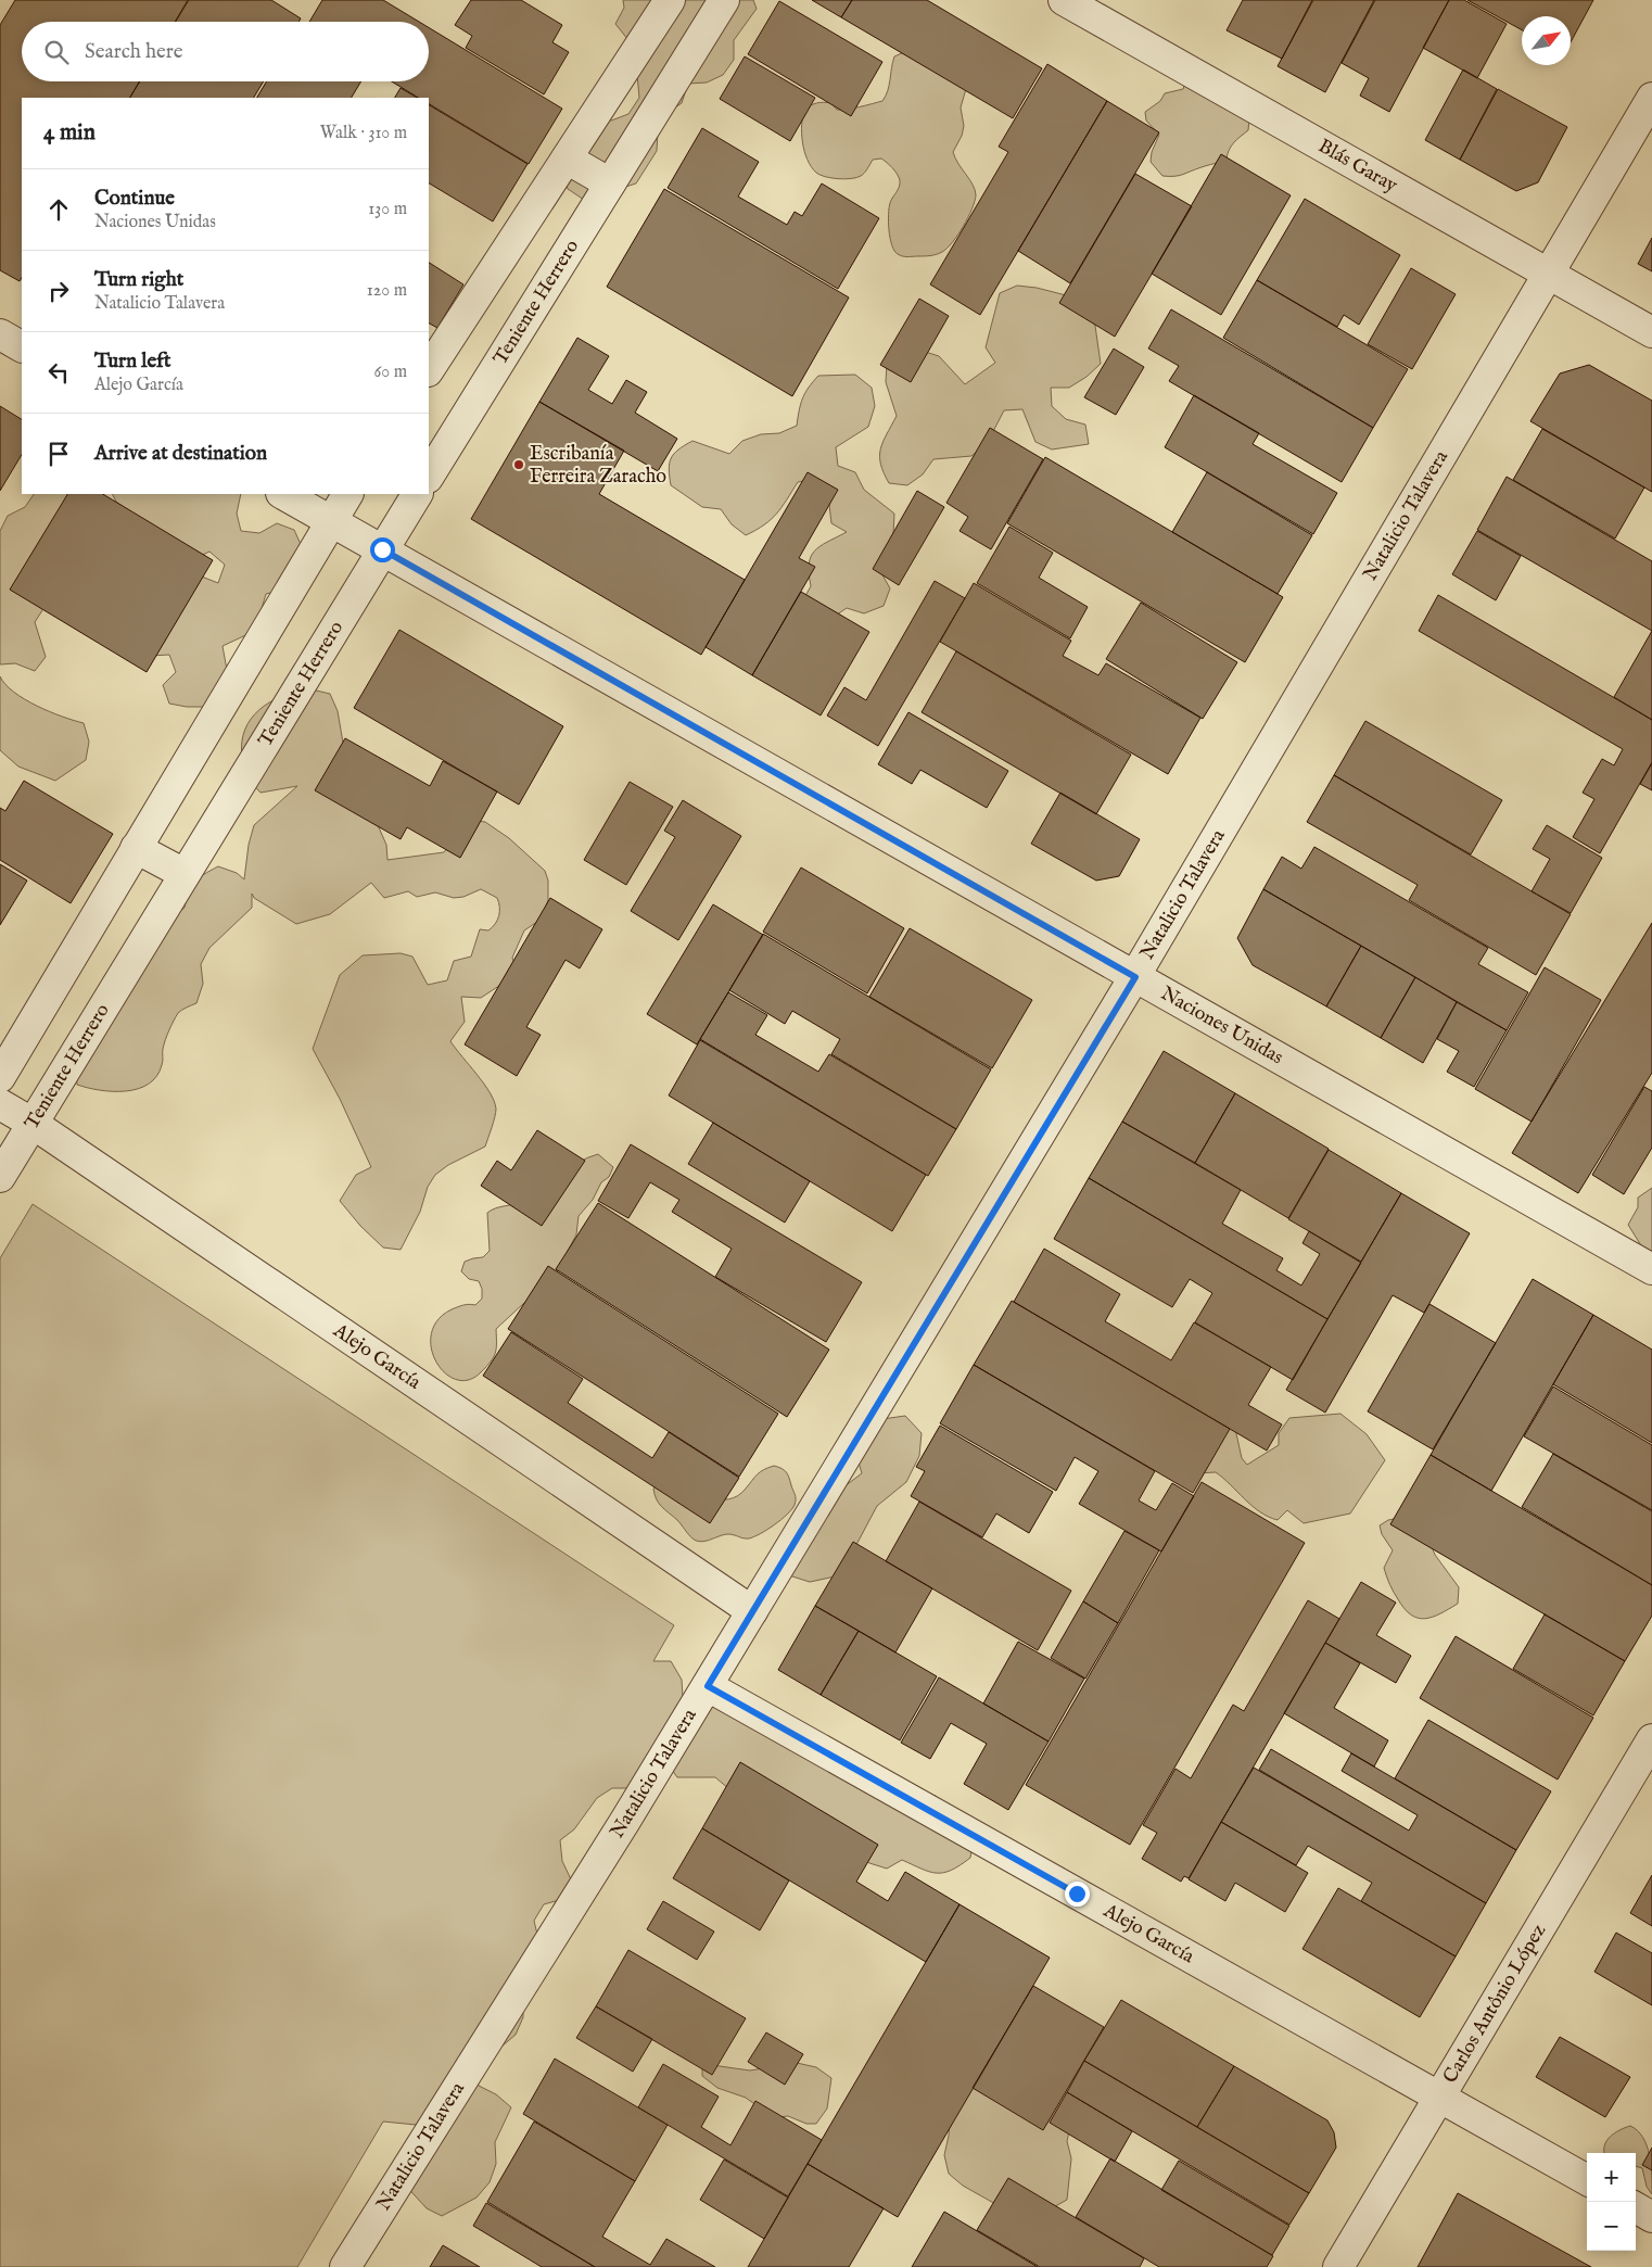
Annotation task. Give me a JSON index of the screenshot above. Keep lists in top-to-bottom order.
{
  "streets": {
    "street": [
      "Blás Garay",
      "Teniente Herrero",
      "Natalicio Talavera",
      "Naciones Unidas",
      "Alejo García",
      "Carlos Antônio López"
    ]
  },
  "crossings": [
    ["Blás Garay", "Natalicio Talavera"],
    ["Teniente Herrero", "Naciones Unidas"],
    ["Teniente Herrero", "Alejo García"],
    ["Natalicio Talavera", "Naciones Unidas"],
    ["Natalicio Talavera", "Alejo García"],
    ["Alejo García", "Carlos Antônio López"]
  ],
  "places": ["Escribanía Ferreira Zaracho"],
  "north": "top right",
  "page": {
    "search": "Search here",
    "heading": ["4 min", "Walk · 310 m"],
    "list": [
      ["Continue", "Naciones Unidas", "130 m"],
      ["Turn right", "Natalicio Talavera", "120 m"],
      ["Turn left", "Alejo García", "60 m"],
      "Arrive at destination"
    ],
    "map_buttons": ["+", "−"]
  }
}
